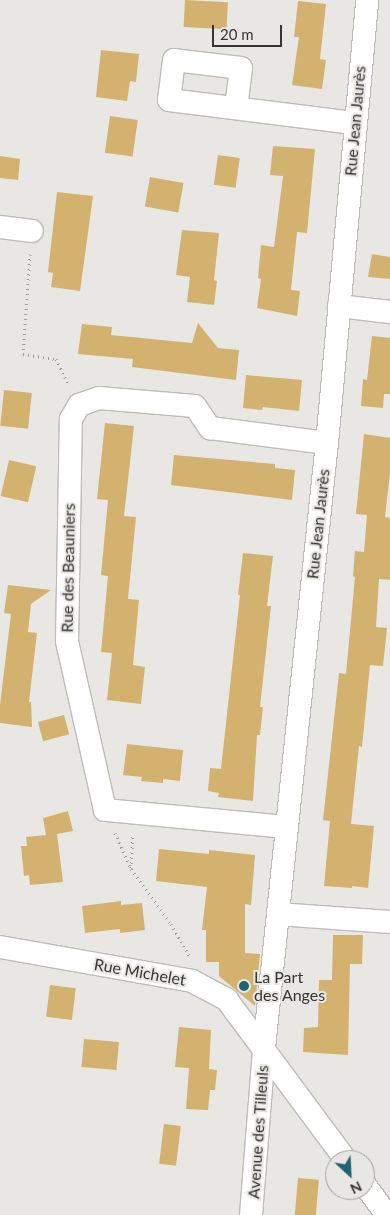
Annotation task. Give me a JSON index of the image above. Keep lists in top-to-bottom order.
{
  "streets": {
    "street": [
      "Rue Jean Jaurès",
      "Rue des Beauniers",
      "Rue Michelet",
      "Avenue des Tilleuls"
    ]
  },
  "crossings": [
    ["Rue Jean Jaurès", "Rue Michelet"],
    ["Rue Jean Jaurès", "Avenue des Tilleuls"],
    ["Rue Michelet", "Avenue des Tilleuls"]
  ],
  "places": ["La Part des Anges"],
  "scale_bar": "20 m",
  "north": "bottom right"
}
